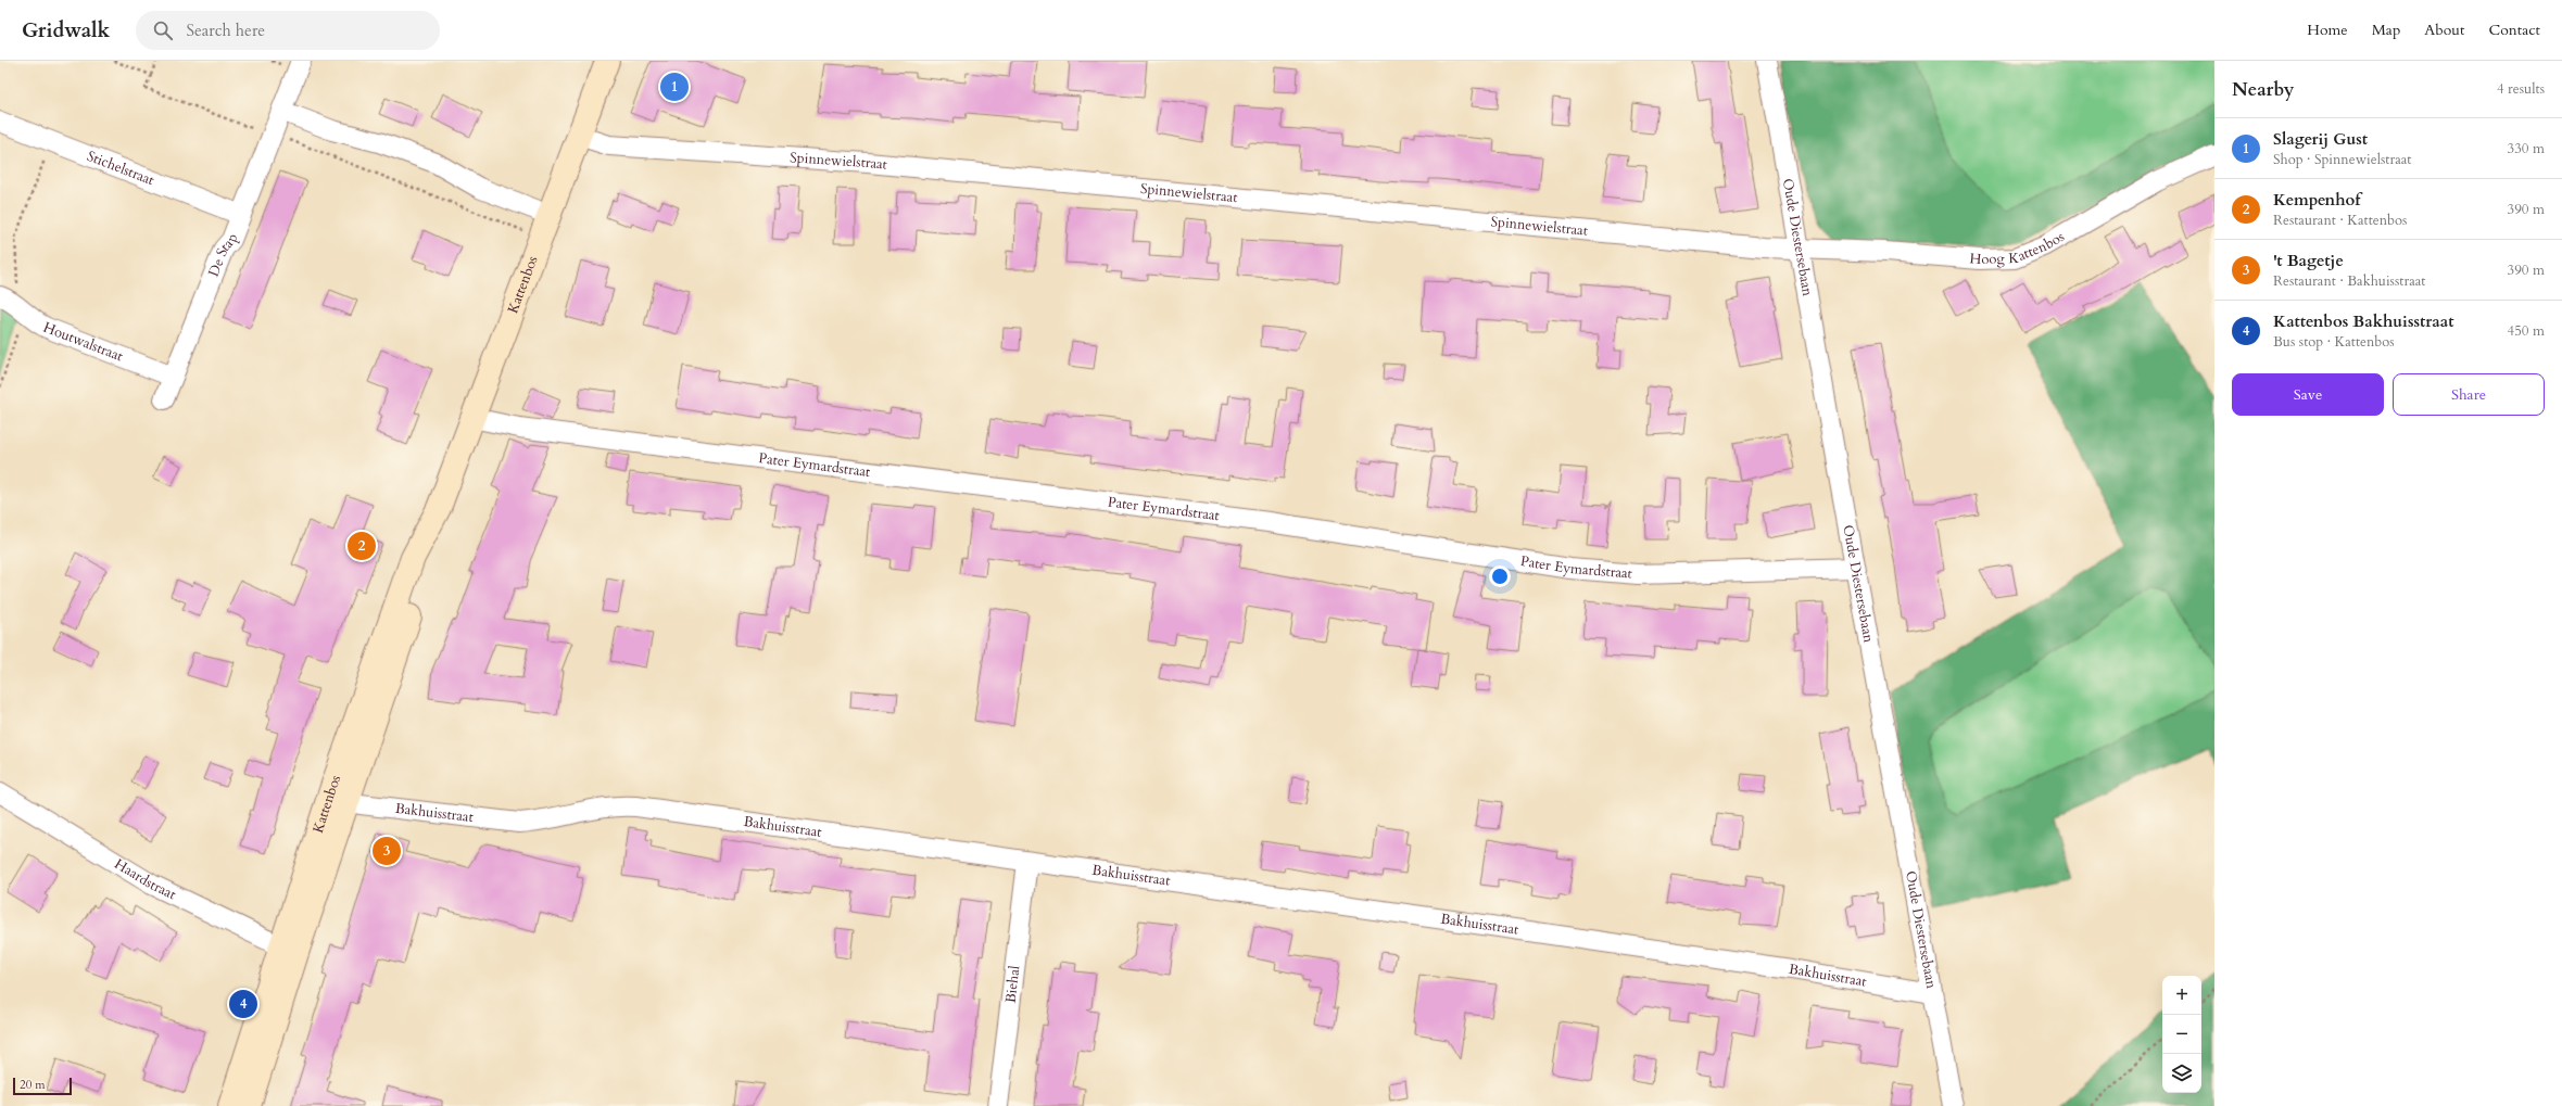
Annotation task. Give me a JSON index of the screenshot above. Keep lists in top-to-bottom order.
{
  "streets": {
    "main road": ["Kattenbos"],
    "street": [
      "Spinnewielstraat",
      "Stichelstraat",
      "Oude Diestersebaan",
      "Hoog Kattenbos",
      "De Stap",
      "Houtwalstraat",
      "Pater Eymardstraat",
      "Bakhuisstraat",
      "Haardstraat",
      "Biehal"
    ]
  },
  "crossings": [
    ["Spinnewielstraat", "Oude Diestersebaan"],
    ["Spinnewielstraat", "Hoog Kattenbos"],
    ["Spinnewielstraat", "Kattenbos"],
    ["Stichelstraat", "De Stap"],
    ["Oude Diestersebaan", "Hoog Kattenbos"],
    ["Oude Diestersebaan", "Pater Eymardstraat"],
    ["Oude Diestersebaan", "Bakhuisstraat"],
    ["De Stap", "Houtwalstraat"],
    ["Kattenbos", "Pater Eymardstraat"],
    ["Kattenbos", "Bakhuisstraat"],
    ["Kattenbos", "Haardstraat"],
    ["Bakhuisstraat", "Biehal"]
  ],
  "scale_bar": "20 m",
  "page": {
    "header": "Gridwalk",
    "search": "Search here",
    "nav": [
      "Home",
      "Map",
      "About",
      "Contact"
    ],
    "heading": ["Nearby", "4 results"],
    "pins": [
      "1",
      "2",
      "3",
      "4"
    ],
    "list": [
      {
        "mark": "1",
        "name": "Slagerij Gust",
        "note": "Shop · Spinnewielstraat",
        "value": "330 m"
      },
      {
        "mark": "2",
        "name": "Kempenhof",
        "note": "Restaurant · Kattenbos",
        "value": "390 m"
      },
      {
        "mark": "3",
        "name": "'t Bagetje",
        "note": "Restaurant · Bakhuisstraat",
        "value": "390 m"
      },
      {
        "mark": "4",
        "name": "Kattenbos Bakhuisstraat",
        "note": "Bus stop · Kattenbos",
        "value": "450 m"
      }
    ],
    "buttons": ["Save", "Share"],
    "map_buttons": ["+", "−"],
    "scale": "20 m"
  }
}
